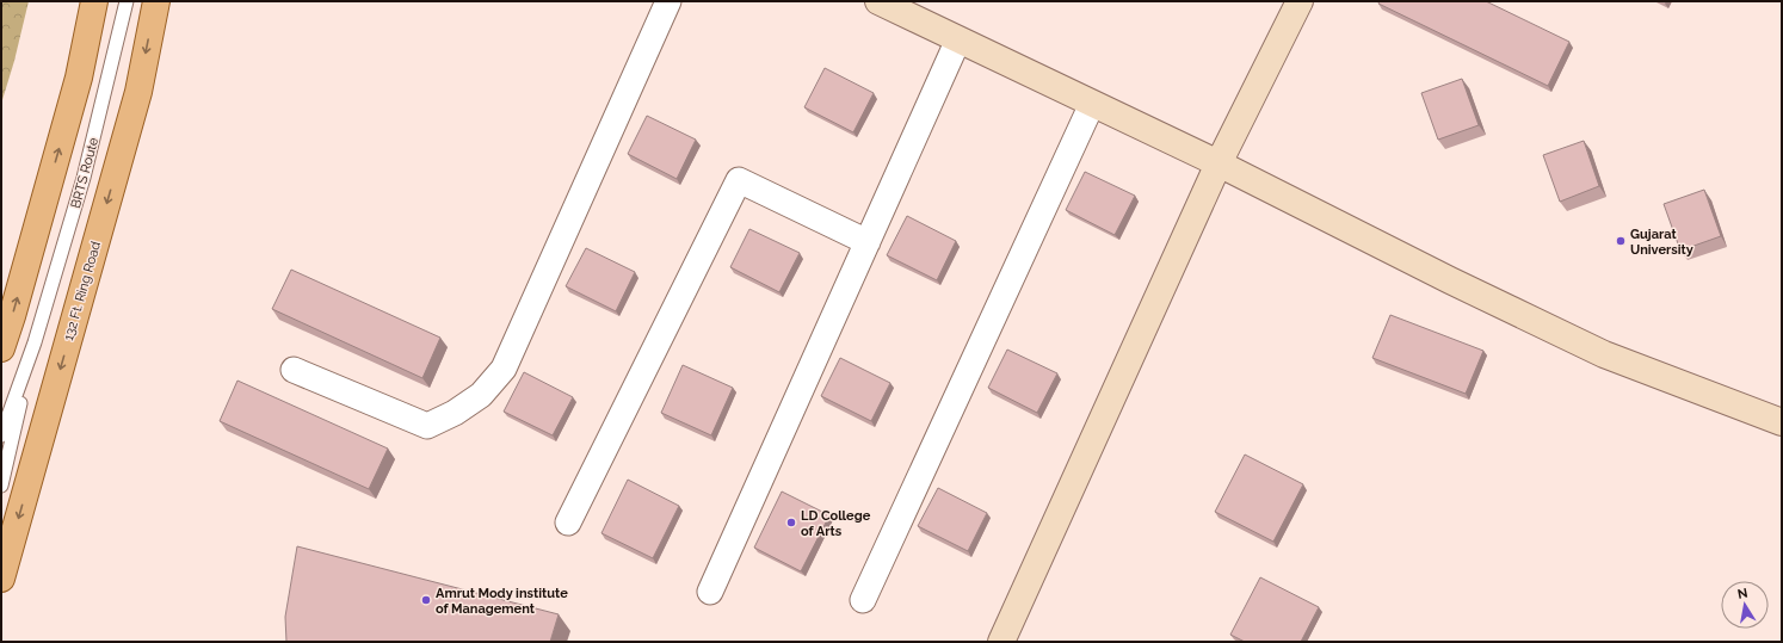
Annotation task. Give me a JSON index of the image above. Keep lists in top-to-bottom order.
{
  "streets": {
    "main road": ["132 Ft. Ring Road"],
    "lane": ["BRTS Route"]
  },
  "places": ["Gujarat University", "LD College of Arts", "Amrut Mody institute of Management"],
  "north": "top"
}
